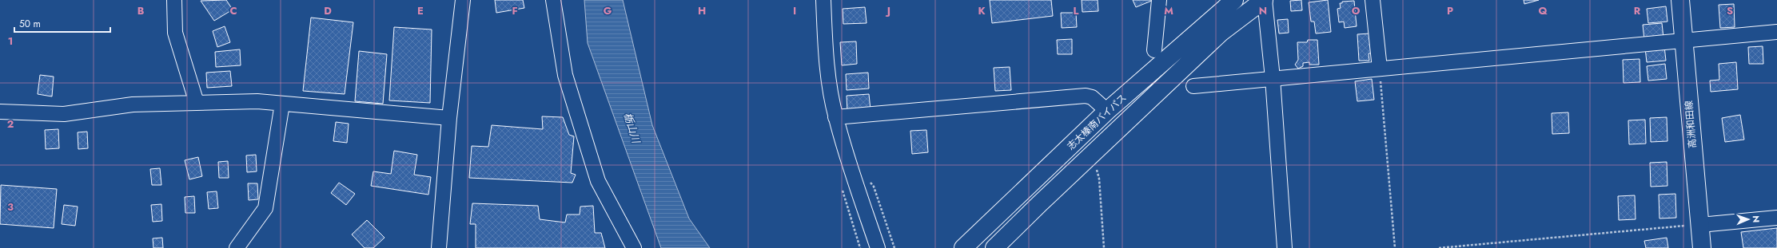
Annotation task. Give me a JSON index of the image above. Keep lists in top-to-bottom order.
{
  "streets": {
    "main road": ["志太榛南バイパス", "高洲和田線"]
  },
  "water": ["栃山川"],
  "scale_bar": "50 m",
  "north": "right",
  "grid": {
    "columns": [
      "B",
      "C",
      "D",
      "E",
      "F",
      "G",
      "H",
      "I",
      "J",
      "K",
      "L",
      "M",
      "N",
      "O",
      "P",
      "Q",
      "R",
      "S"
    ],
    "rows": ["1", "2", "3"]
  }
}
